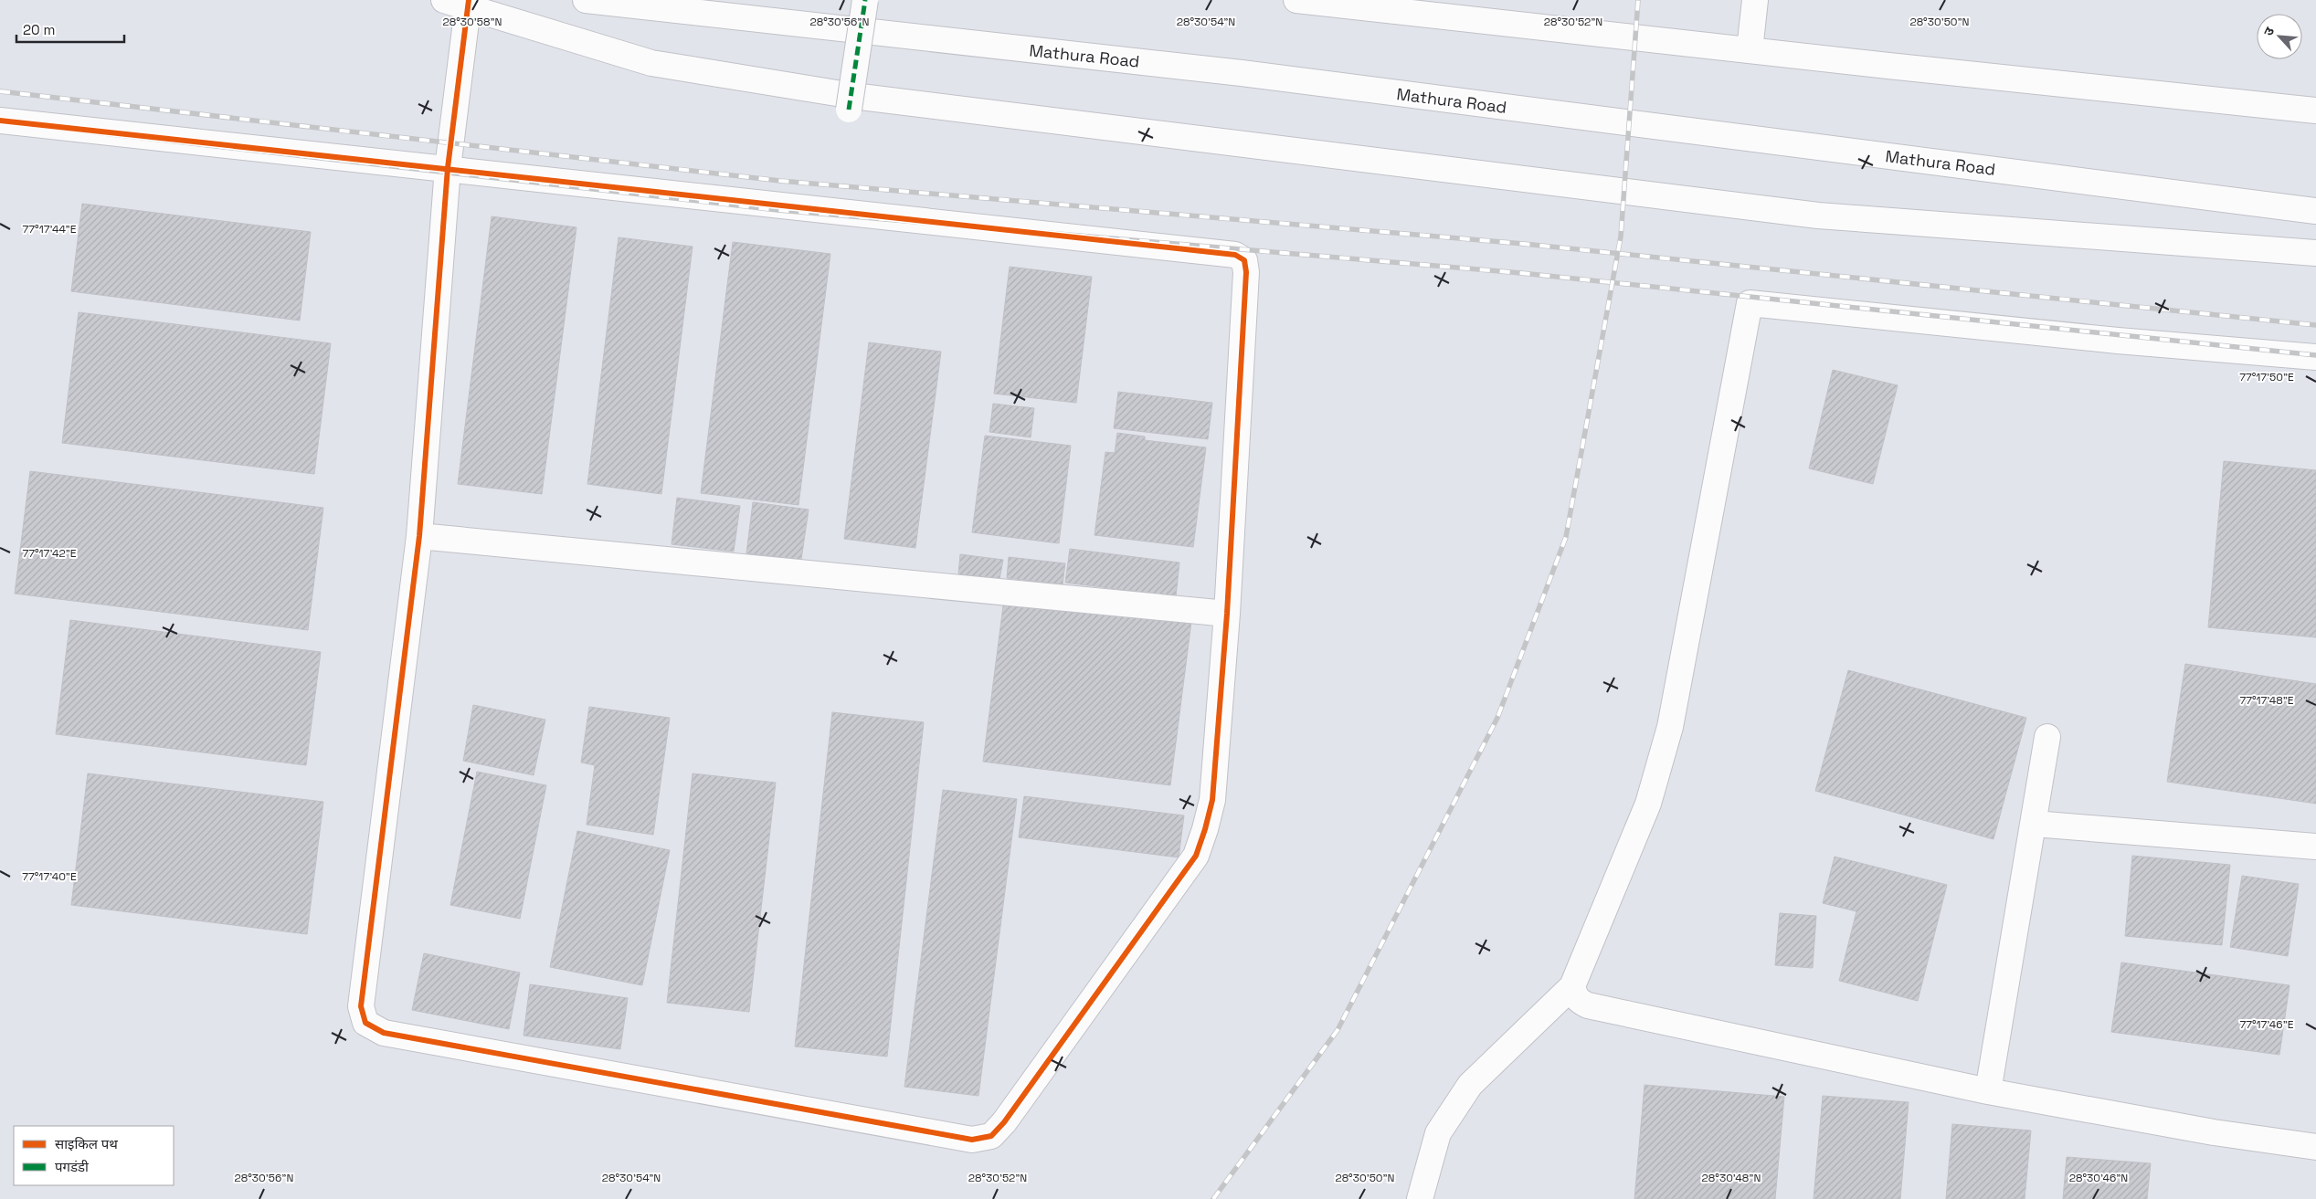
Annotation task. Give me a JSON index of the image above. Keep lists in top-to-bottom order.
{
  "streets": {
    "main road": ["Mathura Road"]
  },
  "legend": ["साइकिल पथ", "पगडंडी"],
  "scale_bar": "20 m",
  "north": "top left",
  "coordinates": [
    "28°30'58\"N",
    "28°30'56\"N",
    "28°30'54\"N",
    "28°30'52\"N",
    "28°30'50\"N",
    "77°17'44\"E",
    "77°17'50\"E",
    "77°17'42\"E",
    "77°17'48\"E",
    "77°17'40\"E",
    "77°17'46\"E",
    "28°30'48\"N",
    "28°30'46\"N"
  ]
}
